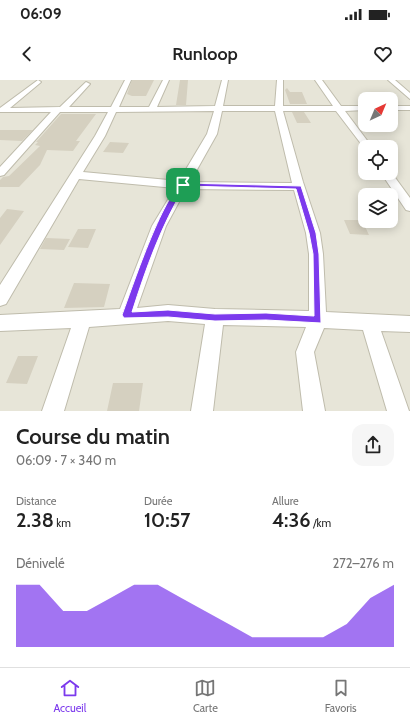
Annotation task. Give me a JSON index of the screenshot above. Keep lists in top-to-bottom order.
{
  "north": "top right",
  "page": {
    "status": "06:09",
    "header": "Runloop",
    "heading": ["Course du matin", "06:09 · 7 × 340 m"],
    "stats": [
      ["Distance", "2.38 km"],
      ["Durée", "10:57"],
      ["Allure", "4:36 /km"]
    ],
    "chart": ["Dénivelé", "272–276 m"],
    "tabs": ["Accueil", "Carte", "Favoris"]
  }
}
